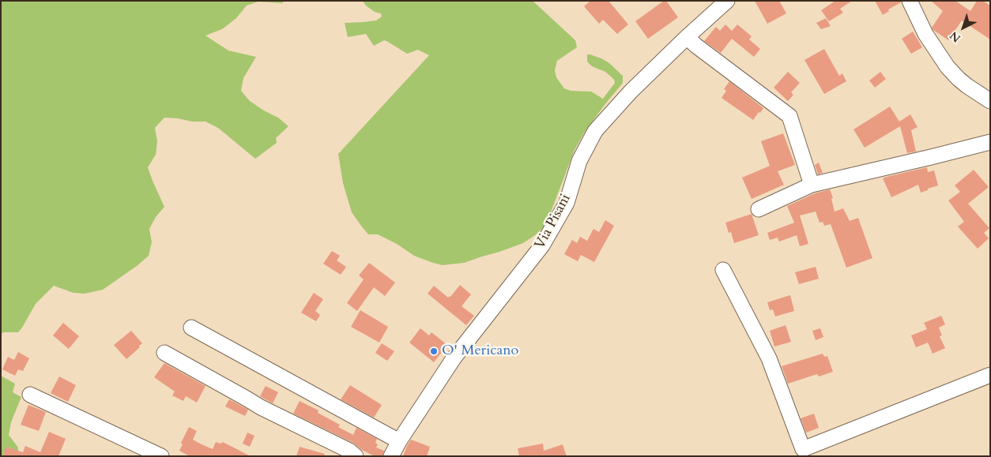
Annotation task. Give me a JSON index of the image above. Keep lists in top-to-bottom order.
{
  "streets": {
    "street": ["Via Pisani"]
  },
  "places": ["O' Mericano"],
  "north": "bottom left"
}
